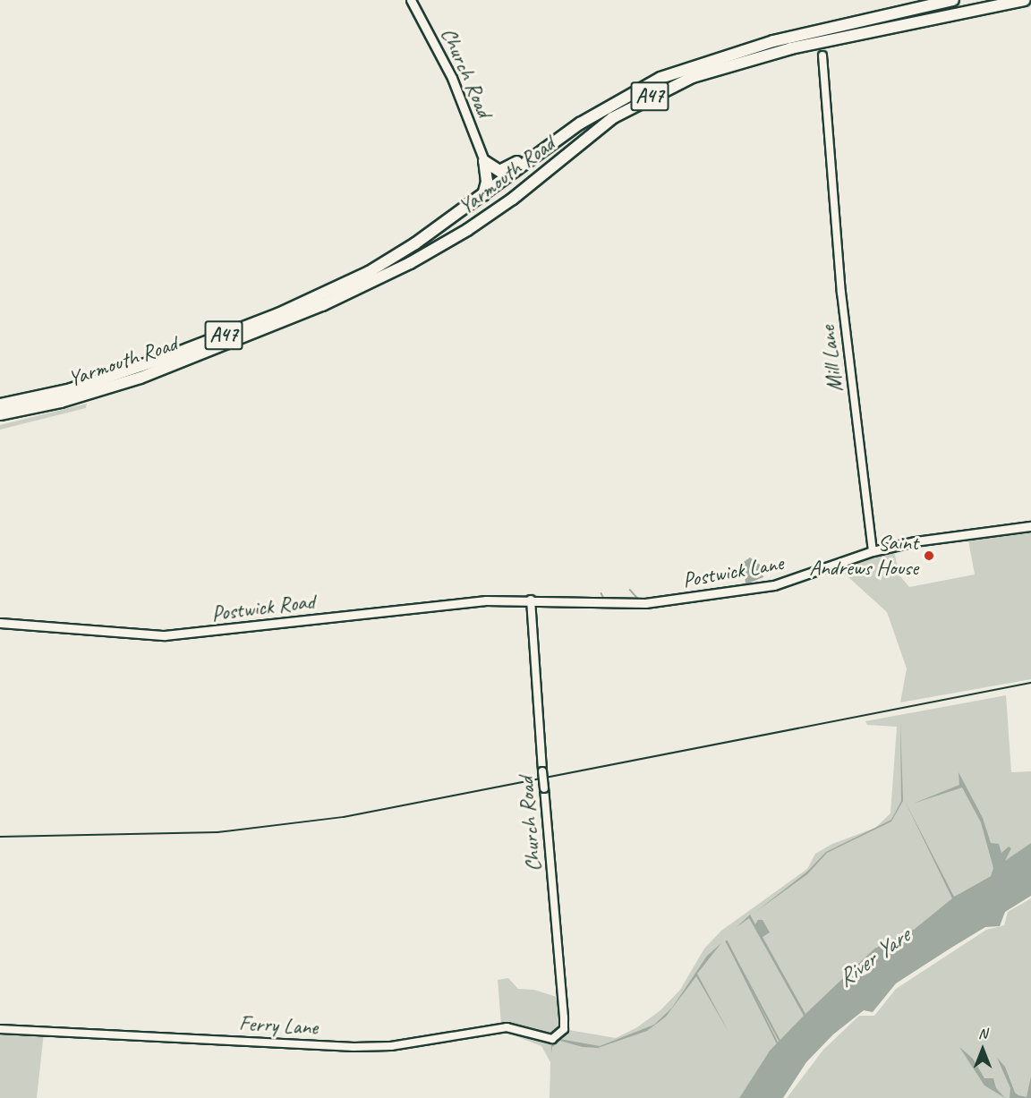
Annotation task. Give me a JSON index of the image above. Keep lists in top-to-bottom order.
{
  "streets": {
    "highway": ["A47", "Yarmouth Road"],
    "street": [
      "Church Road",
      "Mill Lane",
      "Postwick Lane",
      "Postwick Road",
      "Ferry Lane"
    ]
  },
  "crossings": [
    ["Church Road", "A47"],
    ["Church Road", "Postwick Lane"],
    ["Church Road", "Postwick Road"],
    ["Church Road", "Ferry Lane"],
    ["A47", "Yarmouth Road"],
    ["Mill Lane", "Postwick Lane"],
    ["Postwick Lane", "Postwick Road"]
  ],
  "water": ["River Yare"],
  "places": ["Saint Andrews House"],
  "north": "top"
}
